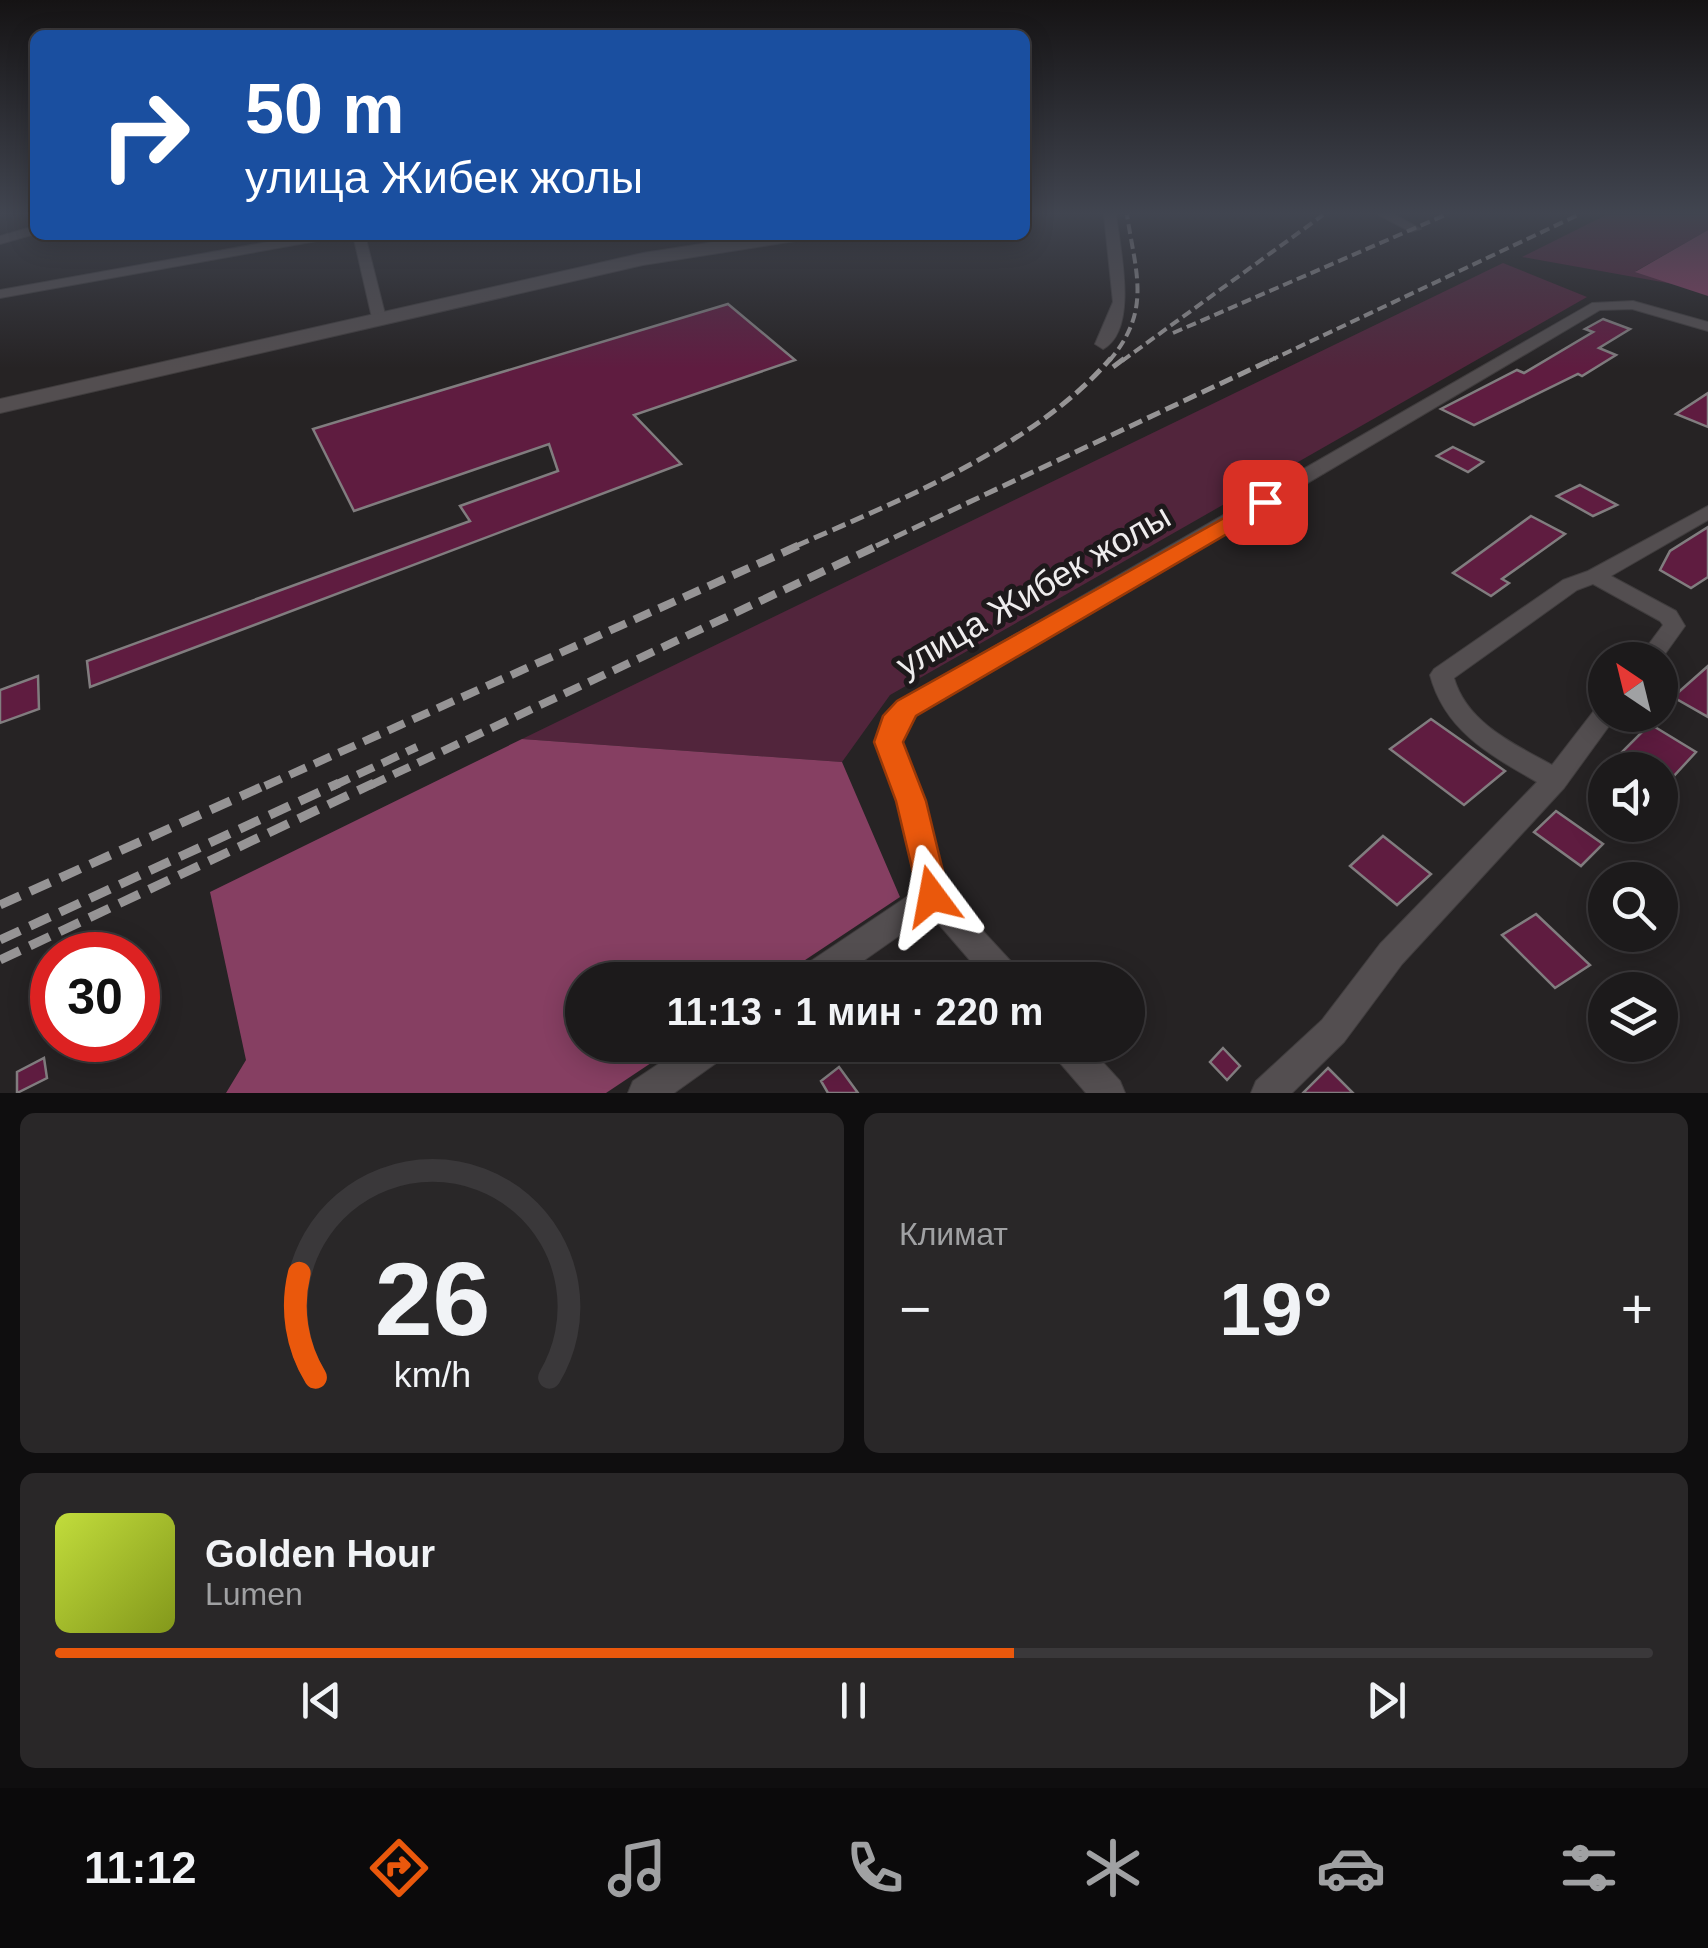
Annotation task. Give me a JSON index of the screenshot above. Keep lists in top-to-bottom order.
{
  "streets": {
    "street": ["улица Жибек жолы"]
  },
  "north": "top left",
  "page": {
    "turn": ["50 m", "улица Жибек жолы"],
    "limit": "30",
    "trip": "11:13 · 1 мин · 220 m",
    "tile": "Климат",
    "heat": ["−", "19°", "+"],
    "song": ["Golden Hour", "Lumen"],
    "tabs": "11:12",
    "gauge": ["26", "km/h"]
  }
}
